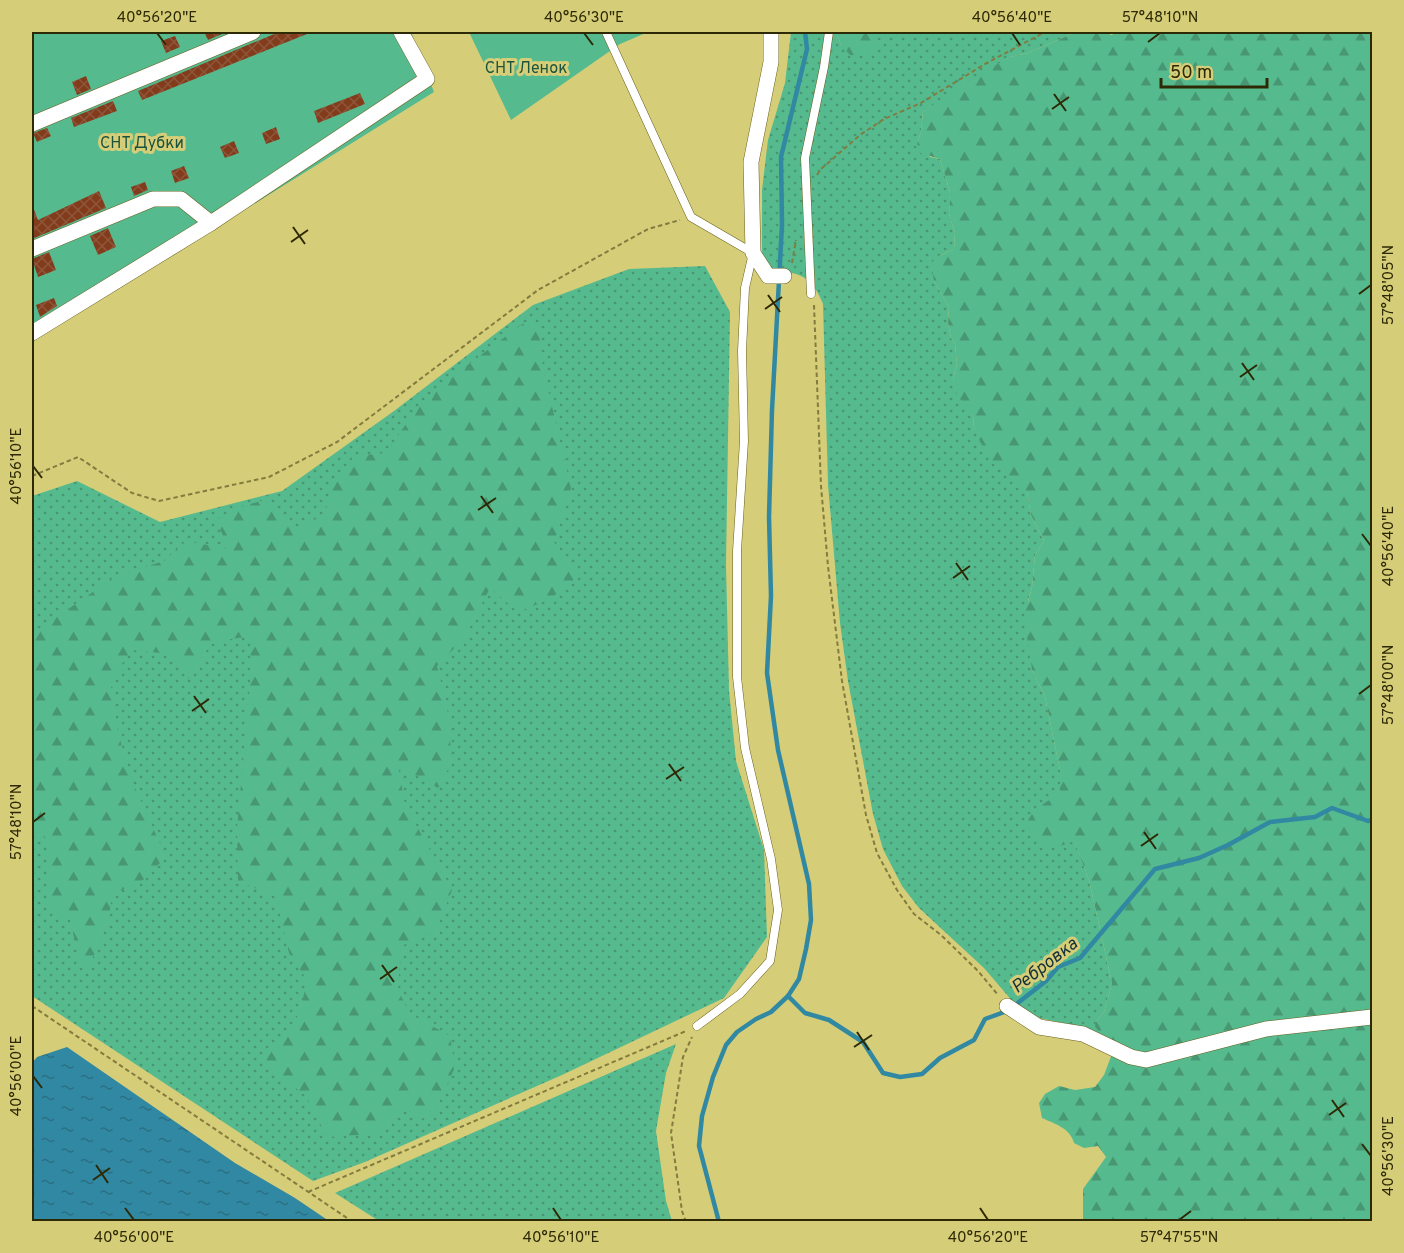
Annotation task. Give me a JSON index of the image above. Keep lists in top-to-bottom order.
{
  "water": ["Ребровка"],
  "parks": ["СНТ Ленок", "СНТ Дубки"],
  "scale_bar": "50 m",
  "coordinates": [
    "40°56'20\"E",
    "40°56'30\"E",
    "40°56'40\"E",
    "57°48'10\"N",
    "57°48'05\"N",
    "40°56'10\"E",
    "57°48'00\"N",
    "40°56'00\"E",
    "57°47'55\"N"
  ]
}
